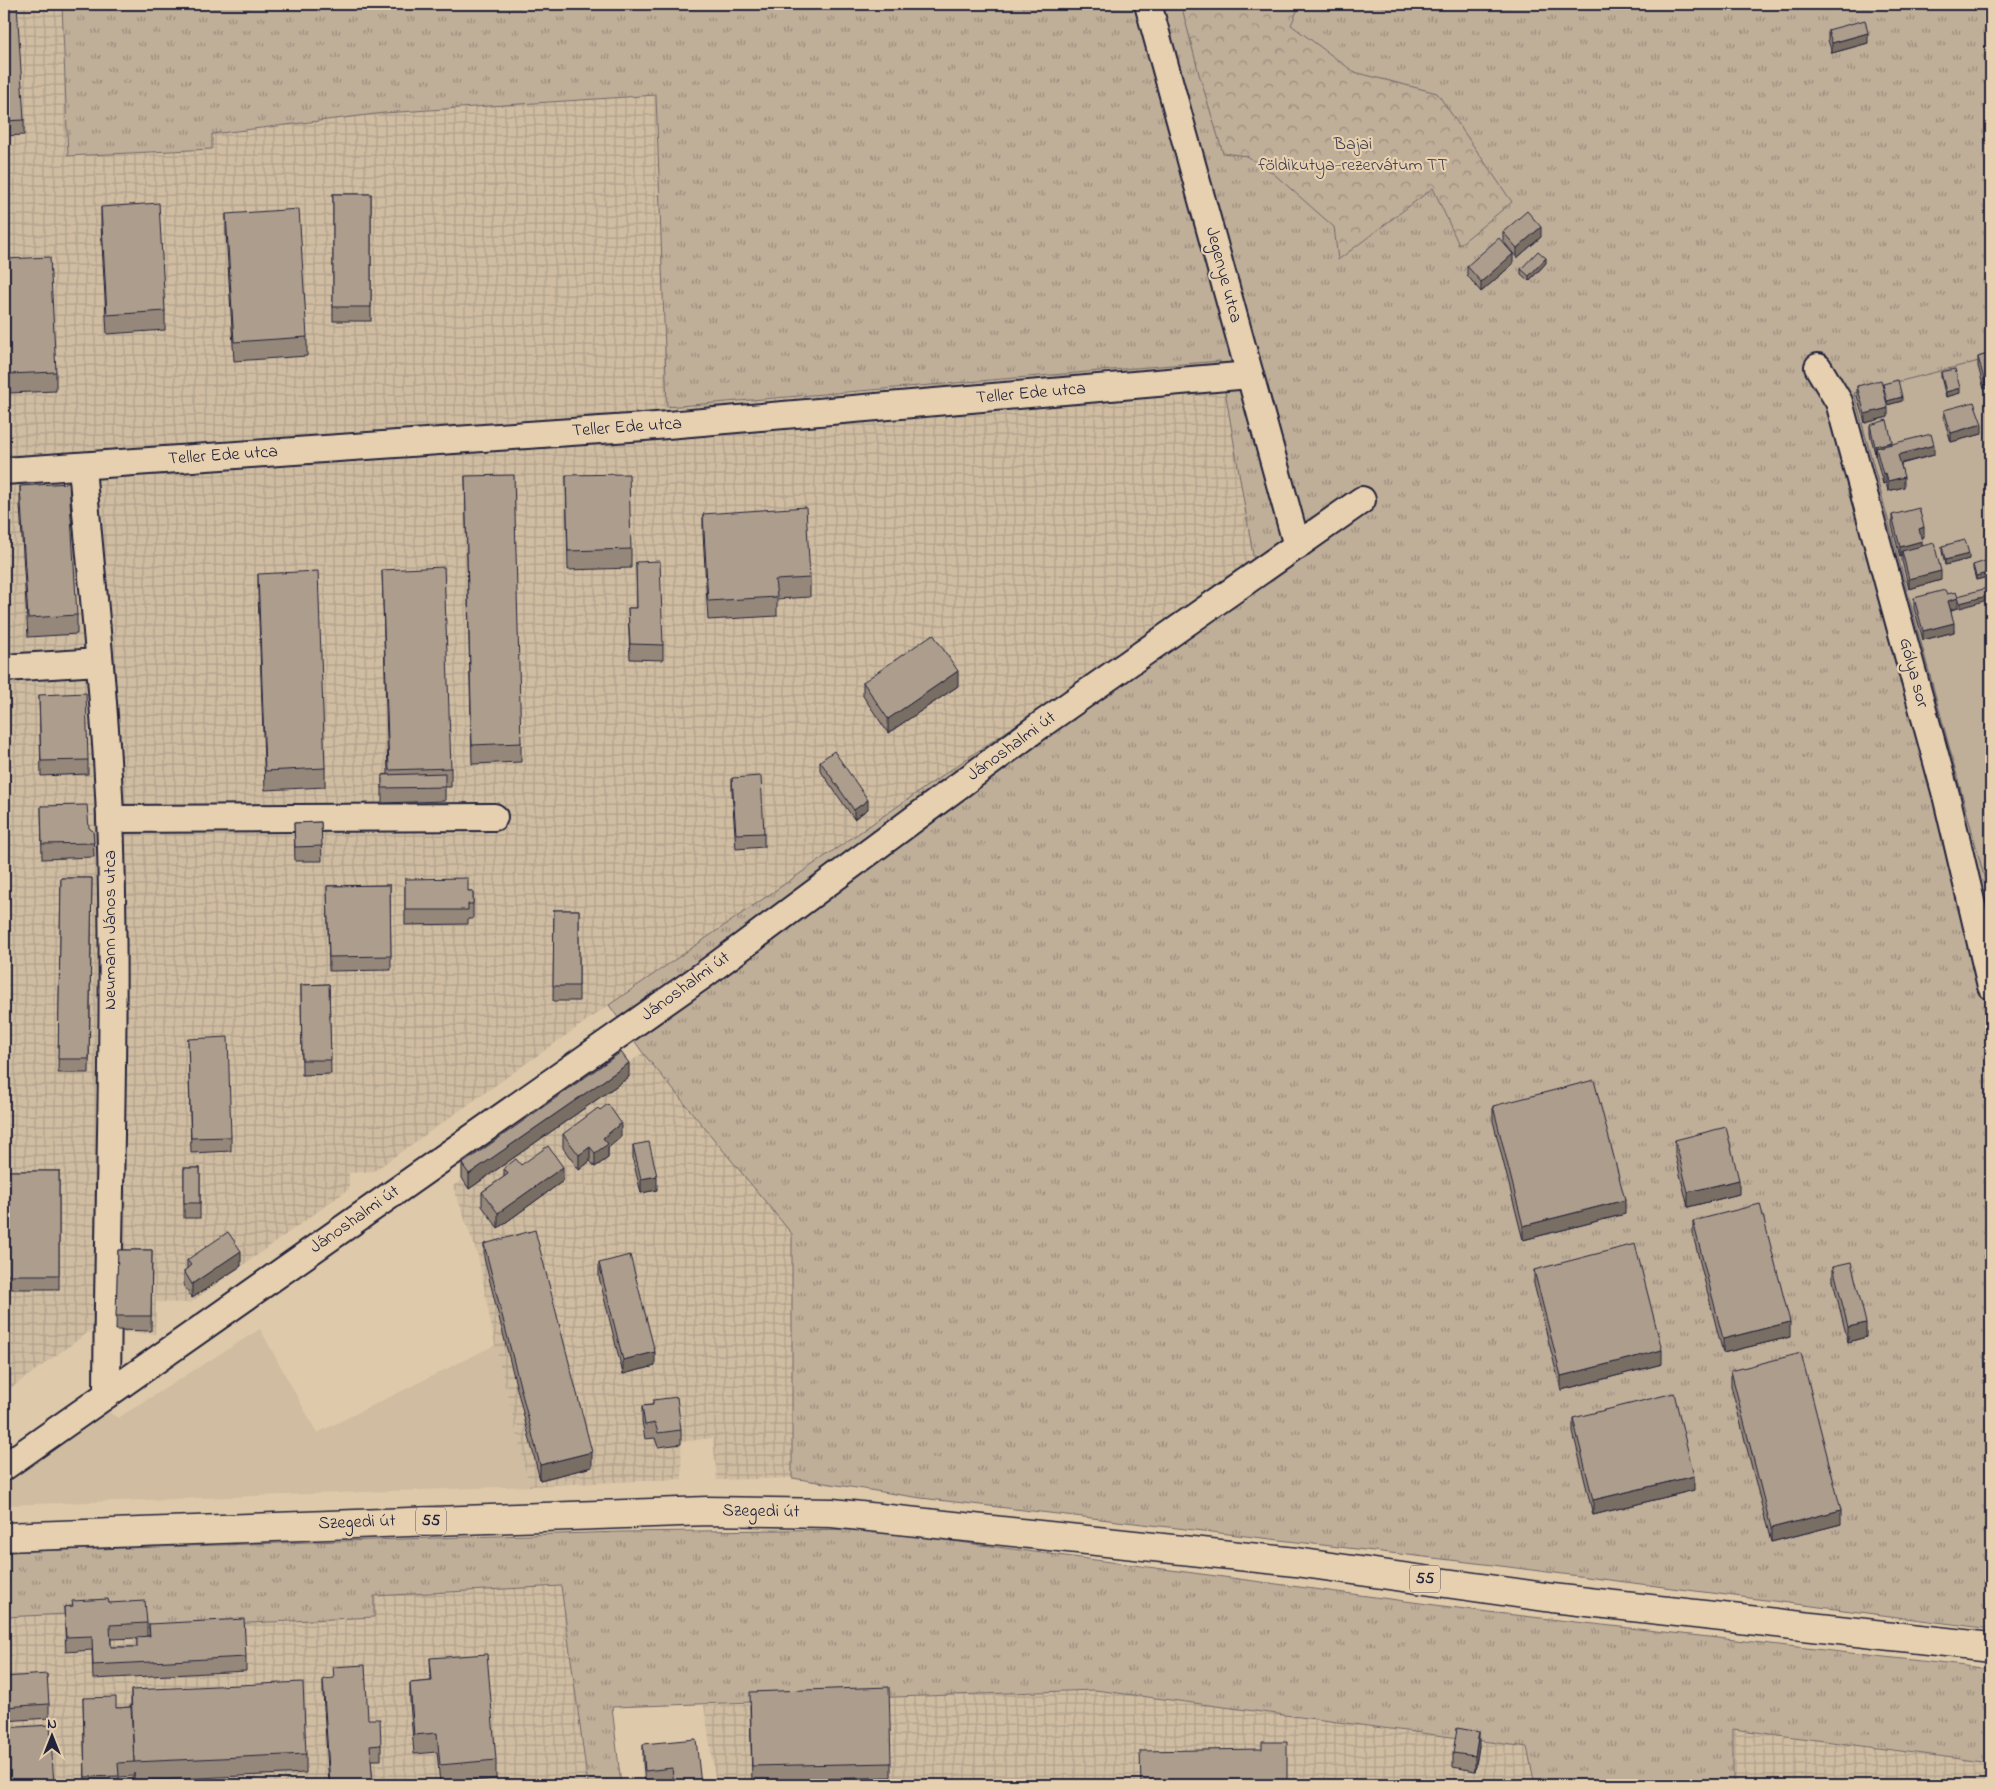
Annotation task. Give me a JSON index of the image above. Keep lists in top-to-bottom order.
{
  "streets": {
    "main road": ["Szegedi út", "55"],
    "street": [
      "Jegenye utca",
      "Teller Ede utca",
      "Gólya sor",
      "Jánoshalmi út",
      "Neumann János utca"
    ]
  },
  "crossings": [
    ["Jegenye utca", "Teller Ede utca"],
    ["Jegenye utca", "Jánoshalmi út"],
    ["Teller Ede utca", "Neumann János utca"],
    ["Jánoshalmi út", "Neumann János utca"]
  ],
  "parks": ["Bajai földikutya-rezervátum TT"],
  "north": "top"
}
